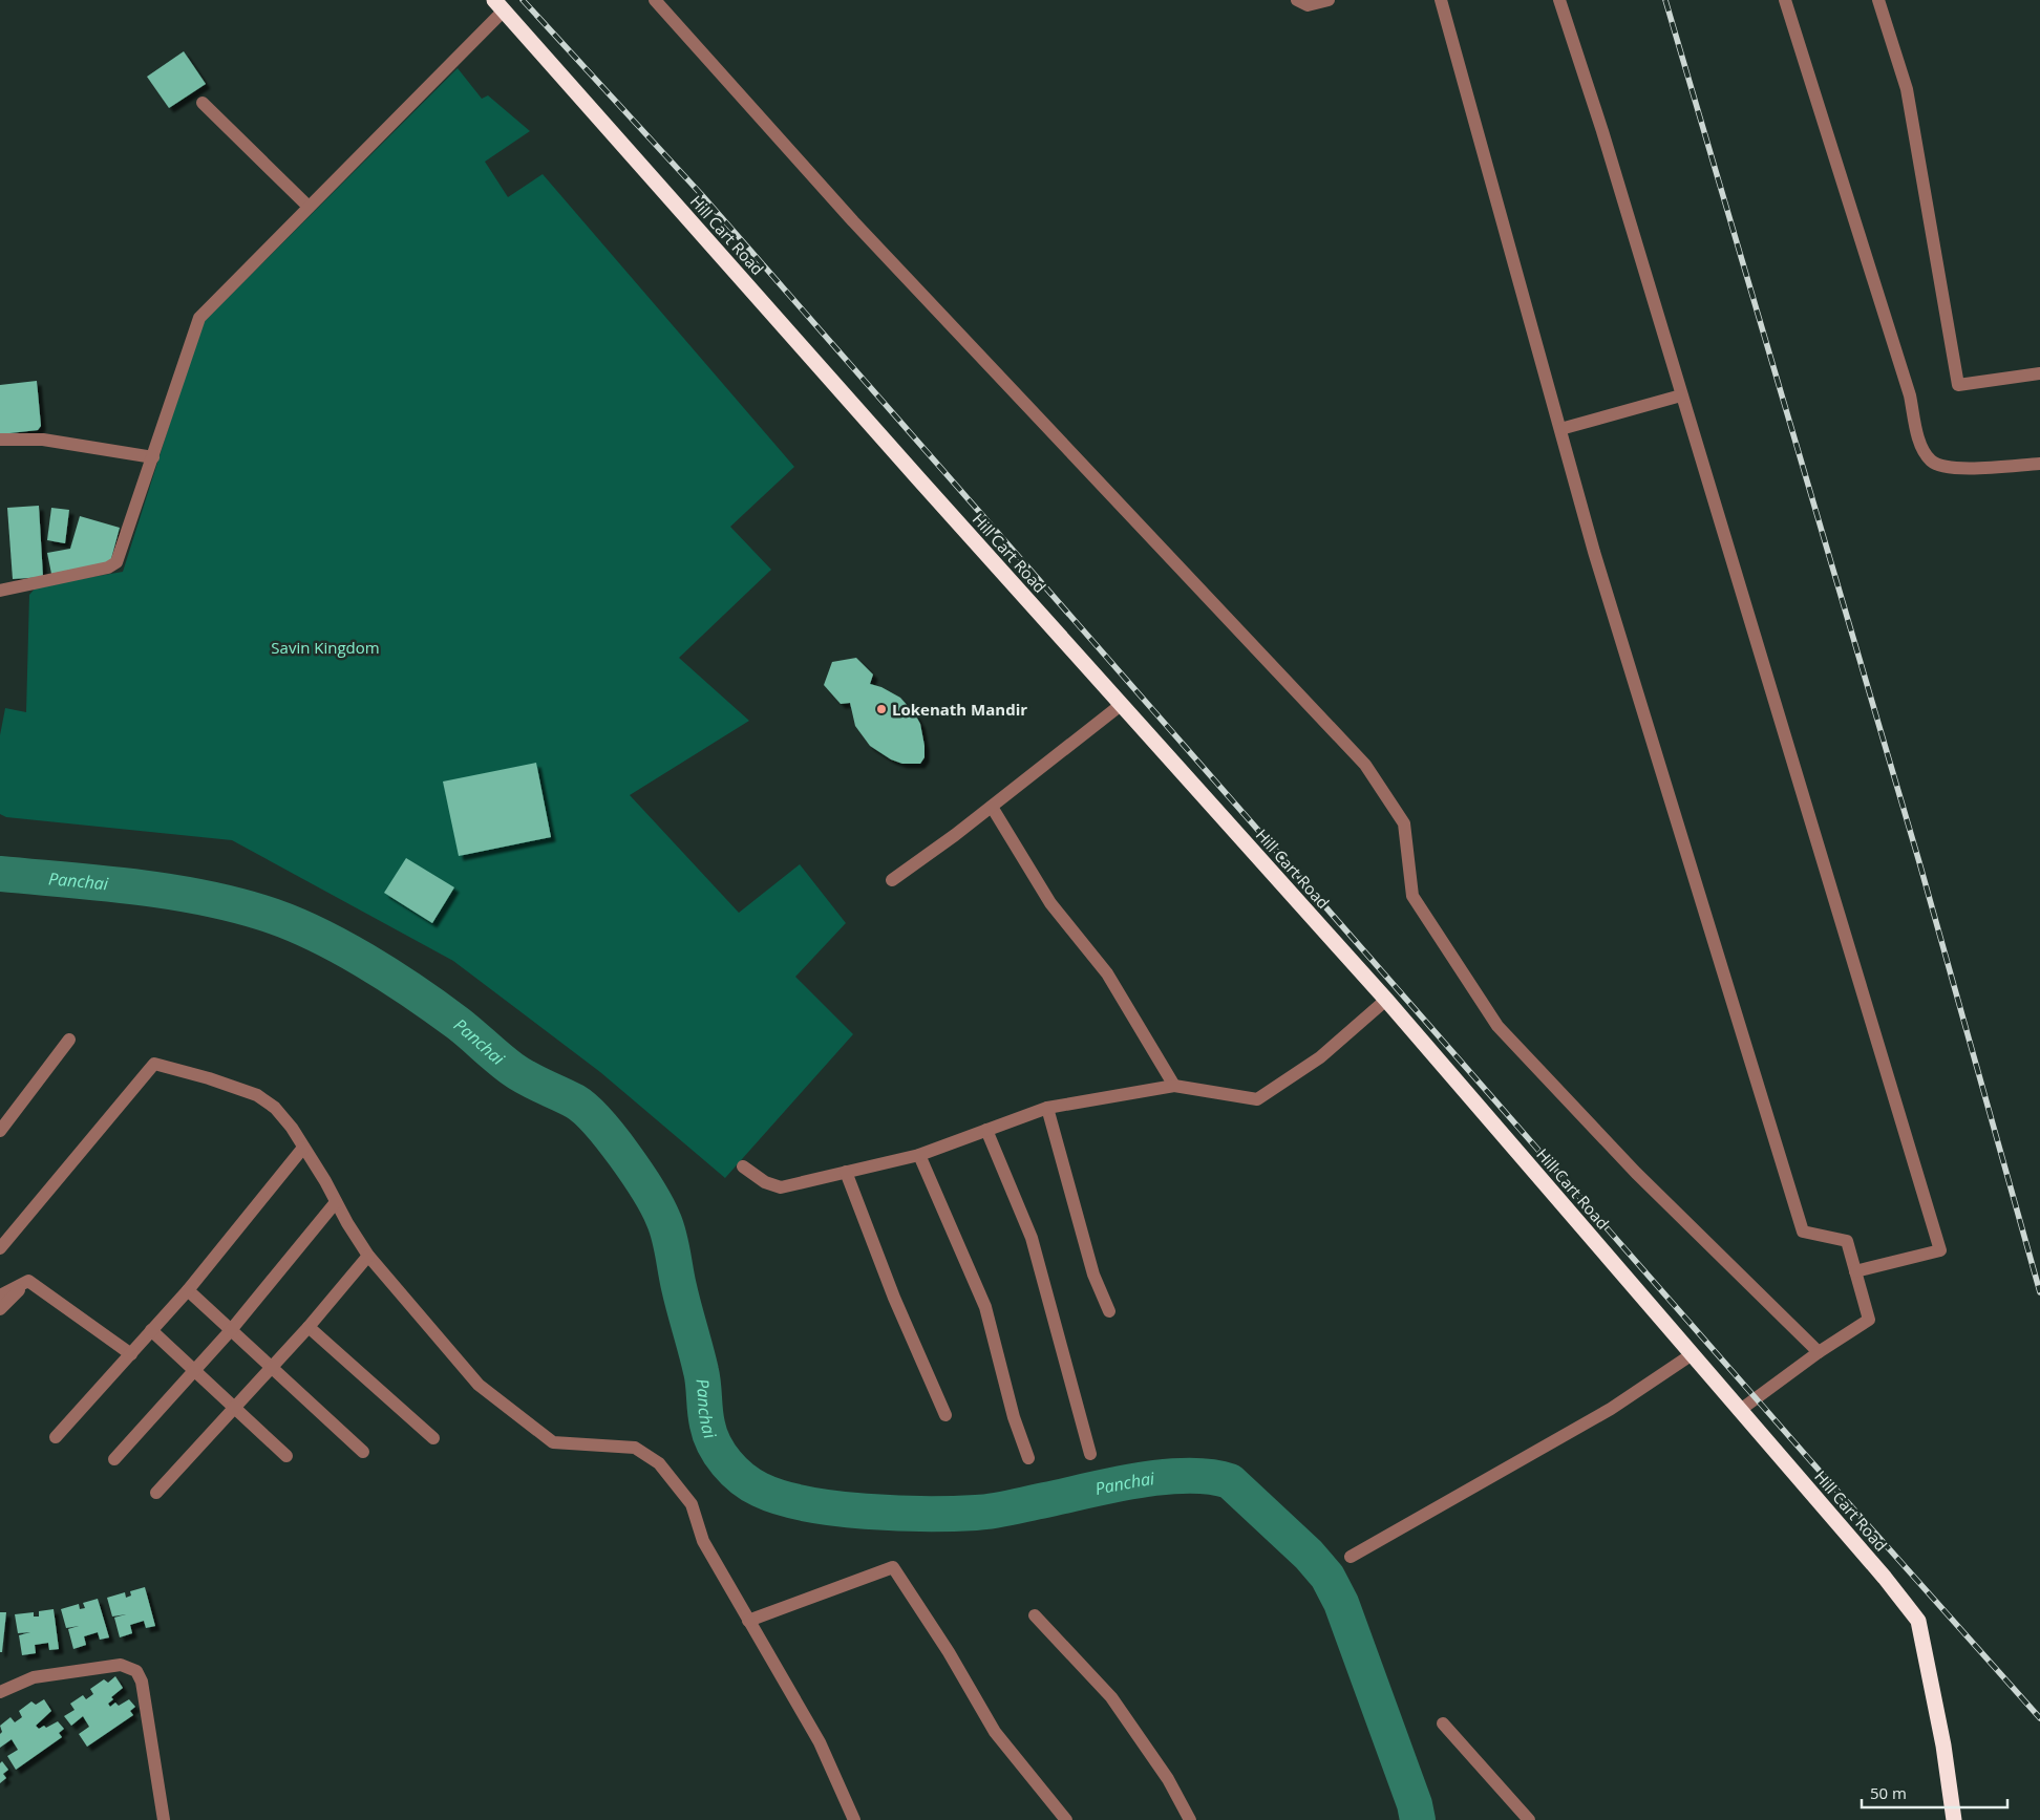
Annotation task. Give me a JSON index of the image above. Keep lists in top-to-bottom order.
{
  "streets": {
    "highway": ["Hill Cart Road"]
  },
  "water": ["Panchai"],
  "parks": ["Savin Kingdom"],
  "places": ["Lokenath Mandir"],
  "scale_bar": "50 m"
}
